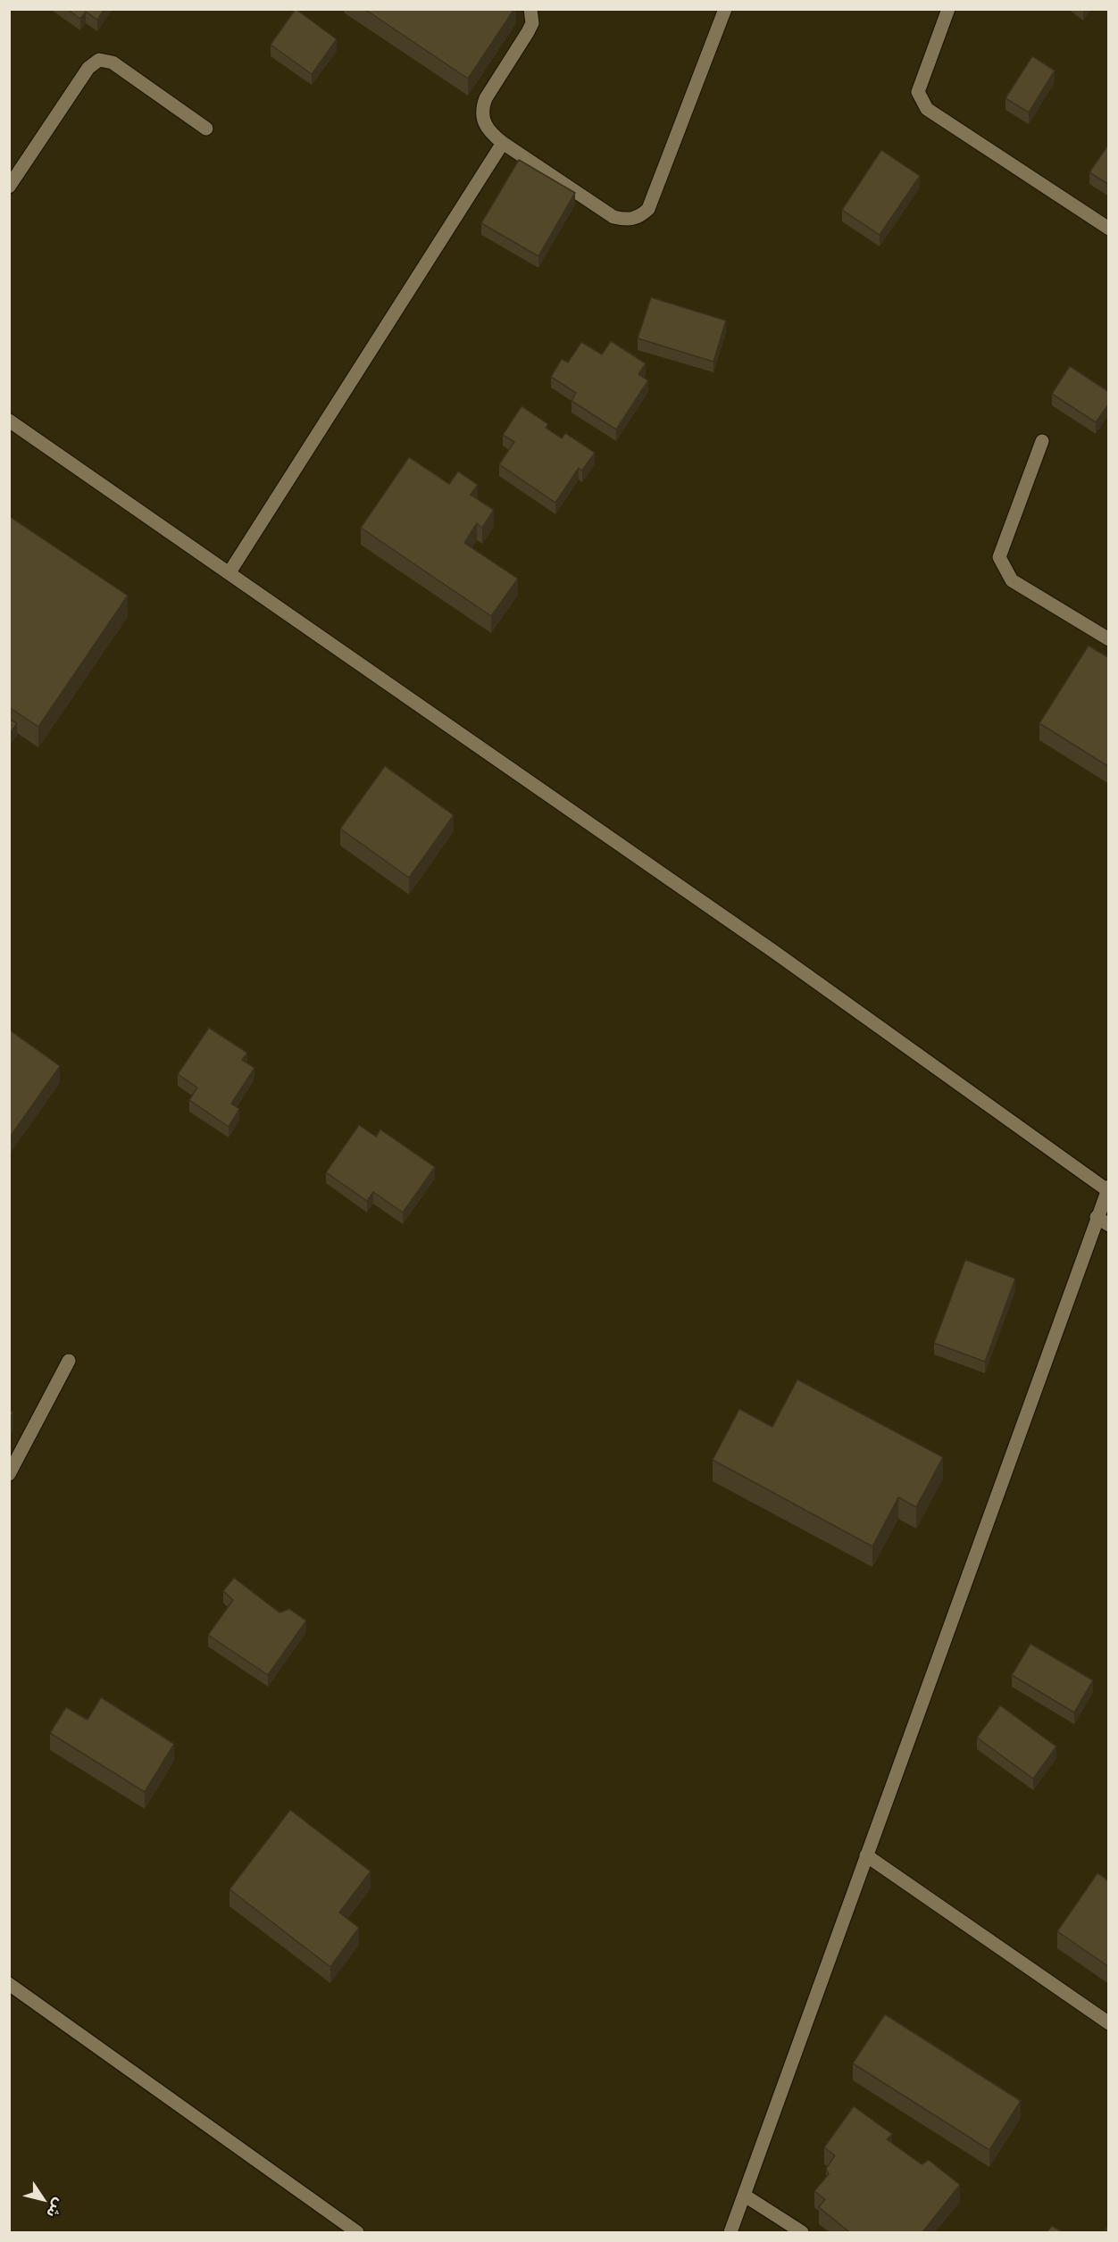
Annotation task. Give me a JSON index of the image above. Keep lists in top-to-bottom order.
{
  "north": "bottom right"
}
